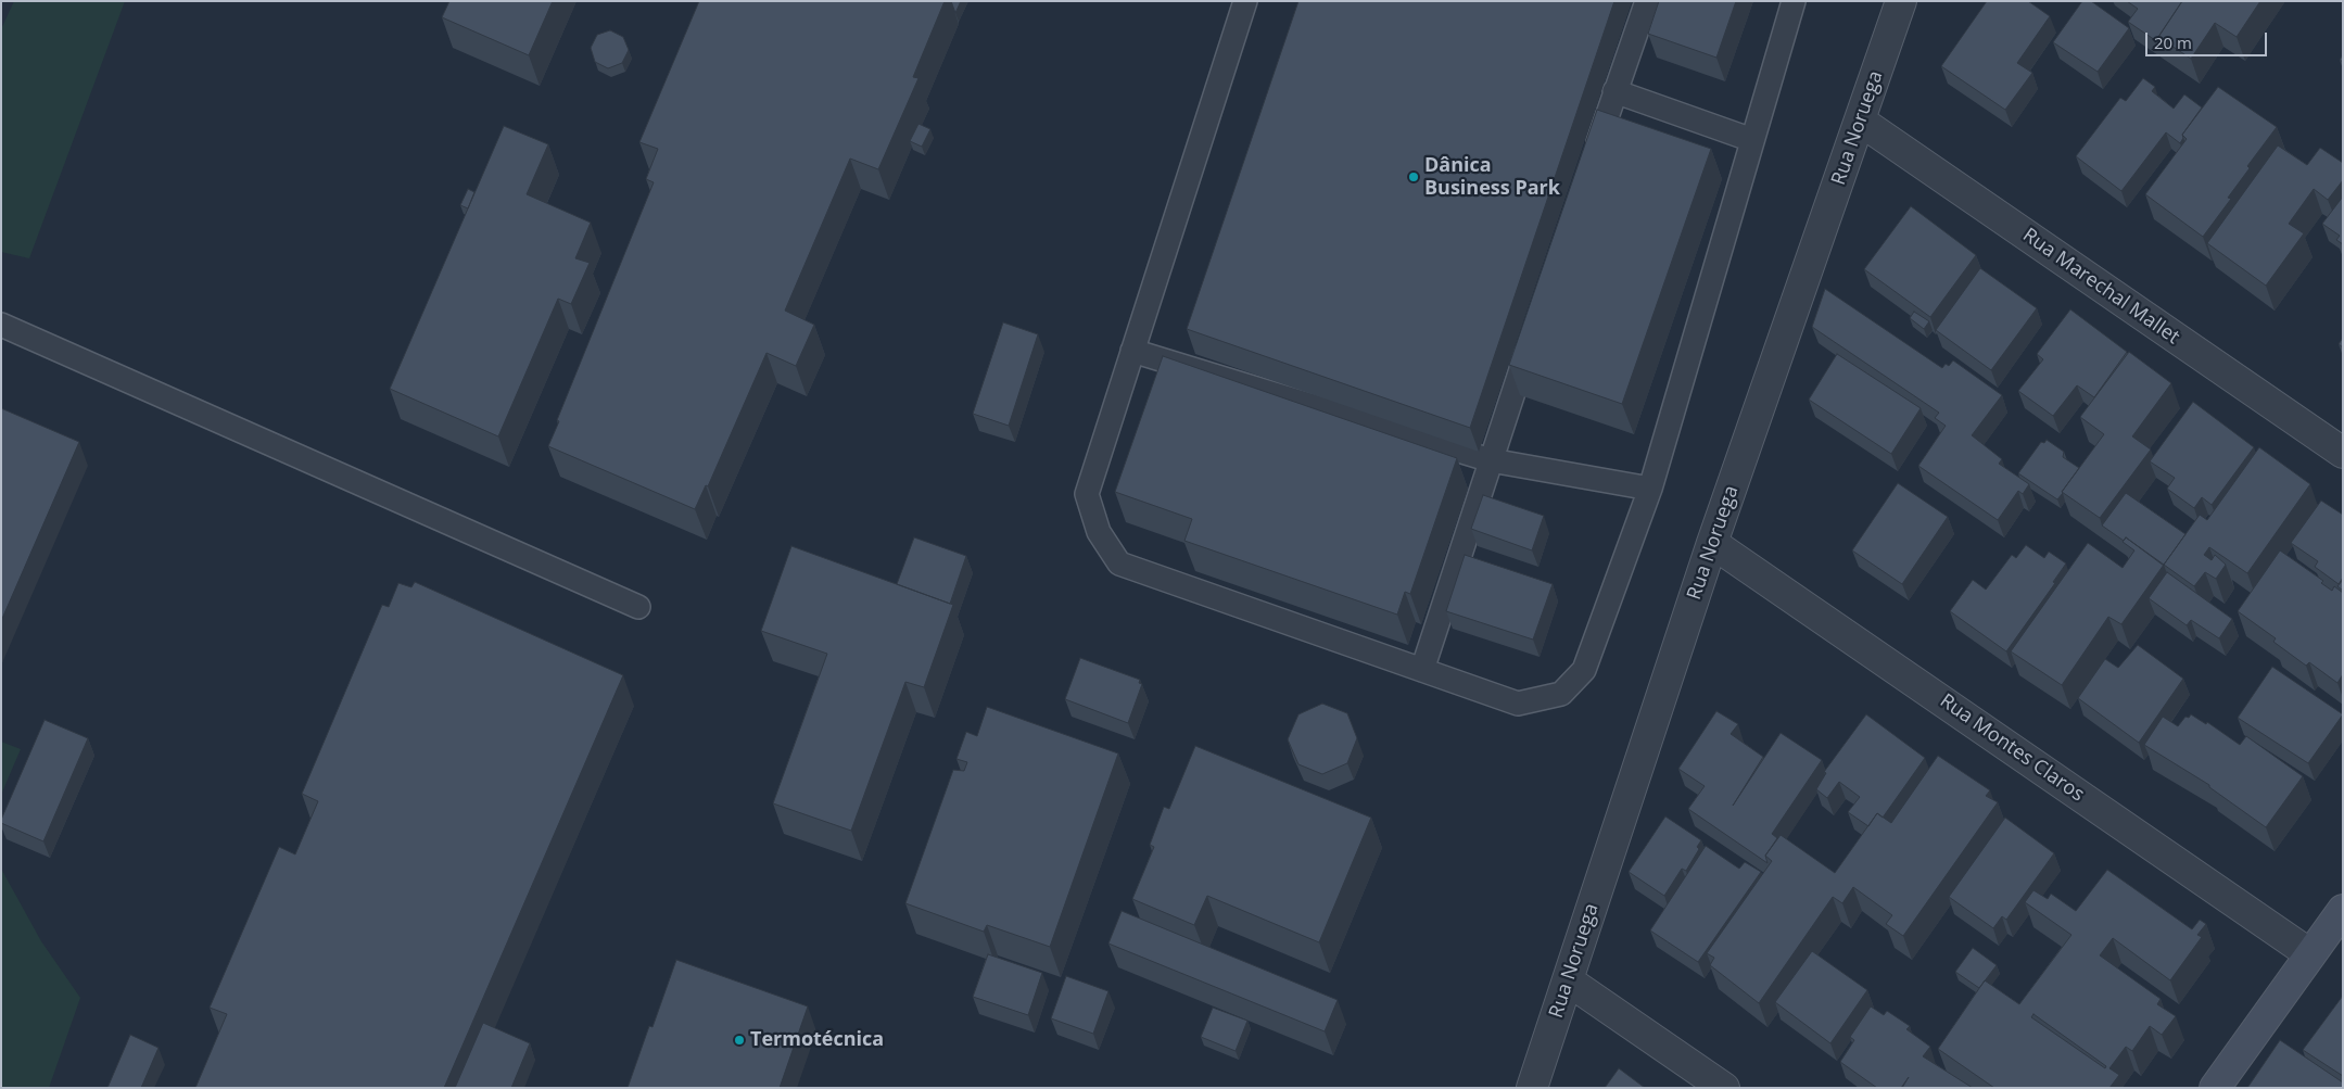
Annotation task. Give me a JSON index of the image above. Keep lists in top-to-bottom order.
{
  "streets": {
    "street": ["Rua Noruega", "Rua Marechal Mallet", "Rua Montes Claros"]
  },
  "crossings": [
    ["Rua Noruega", "Rua Marechal Mallet"],
    ["Rua Noruega", "Rua Montes Claros"]
  ],
  "places": ["Dânica Business Park", "Termotécnica"],
  "scale_bar": "20 m"
}
